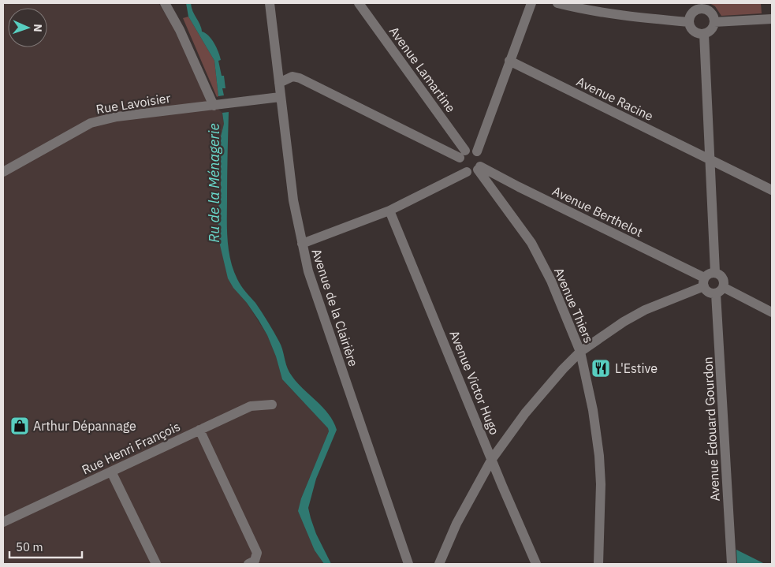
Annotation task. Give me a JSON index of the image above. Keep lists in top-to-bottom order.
{
  "streets": {
    "street": [
      "Avenue Lamartine",
      "Avenue Racine",
      "Rue Lavoisier",
      "Avenue Berthelot",
      "Avenue Thiers",
      "Avenue de la Clairière",
      "Avenue Victor Hugo",
      "Avenue Édouard Gourdon",
      "Rue Henri François"
    ]
  },
  "crossings": [
    ["Avenue Lamartine", "Avenue Berthelot"],
    ["Avenue Lamartine", "Avenue Thiers"],
    ["Rue Lavoisier", "Avenue de la Clairière"],
    ["Avenue Berthelot", "Avenue Thiers"],
    ["Avenue Berthelot", "Avenue Édouard Gourdon"]
  ],
  "water": ["Ru de la Ménagerie"],
  "places": {
    "restaurant": ["L'Estive"],
    "shop": ["Arthur Dépannage"]
  },
  "scale_bar": "50 m",
  "north": "right"
}
